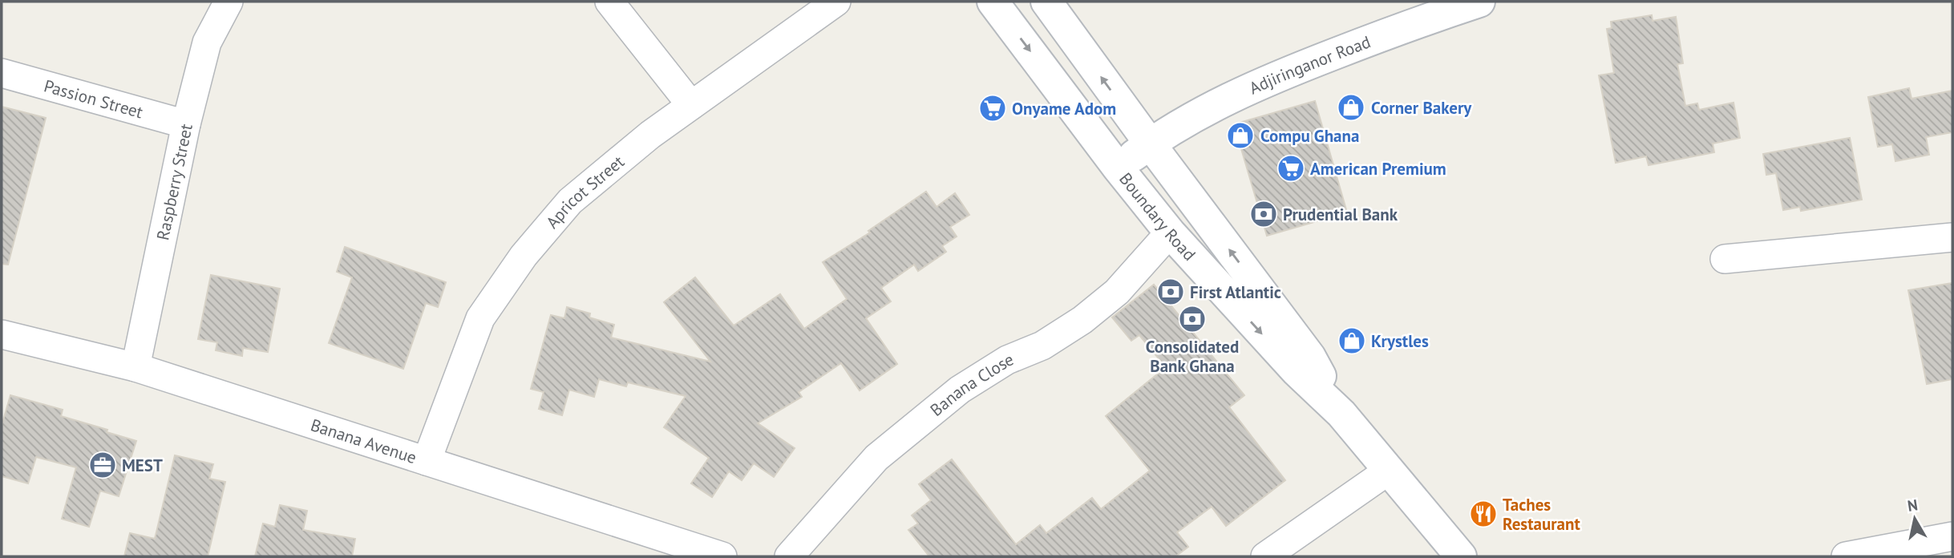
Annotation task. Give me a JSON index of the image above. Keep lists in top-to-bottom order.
{
  "streets": {
    "main road": ["Adjiringanor Road", "Boundary Road"],
    "street": [
      "Passion Street",
      "Raspberry Street",
      "Apricot Street",
      "Banana Close",
      "Banana Avenue"
    ]
  },
  "crossings": [
    ["Adjiringanor Road", "Boundary Road"],
    ["Passion Street", "Raspberry Street"],
    ["Raspberry Street", "Banana Avenue"],
    ["Apricot Street", "Banana Avenue"],
    ["Boundary Road", "Banana Close"]
  ],
  "places": {
    "shop": ["Corner Bakery", "Compu Ghana", "Krystles"],
    "supermarket": ["Onyame Adom", "American Premium"],
    "bank": ["Prudential Bank", "First Atlantic", "Consolidated Bank Ghana"],
    "office": ["MEST"],
    "restaurant": ["Taches Restaurant"]
  },
  "north": "top"
}
